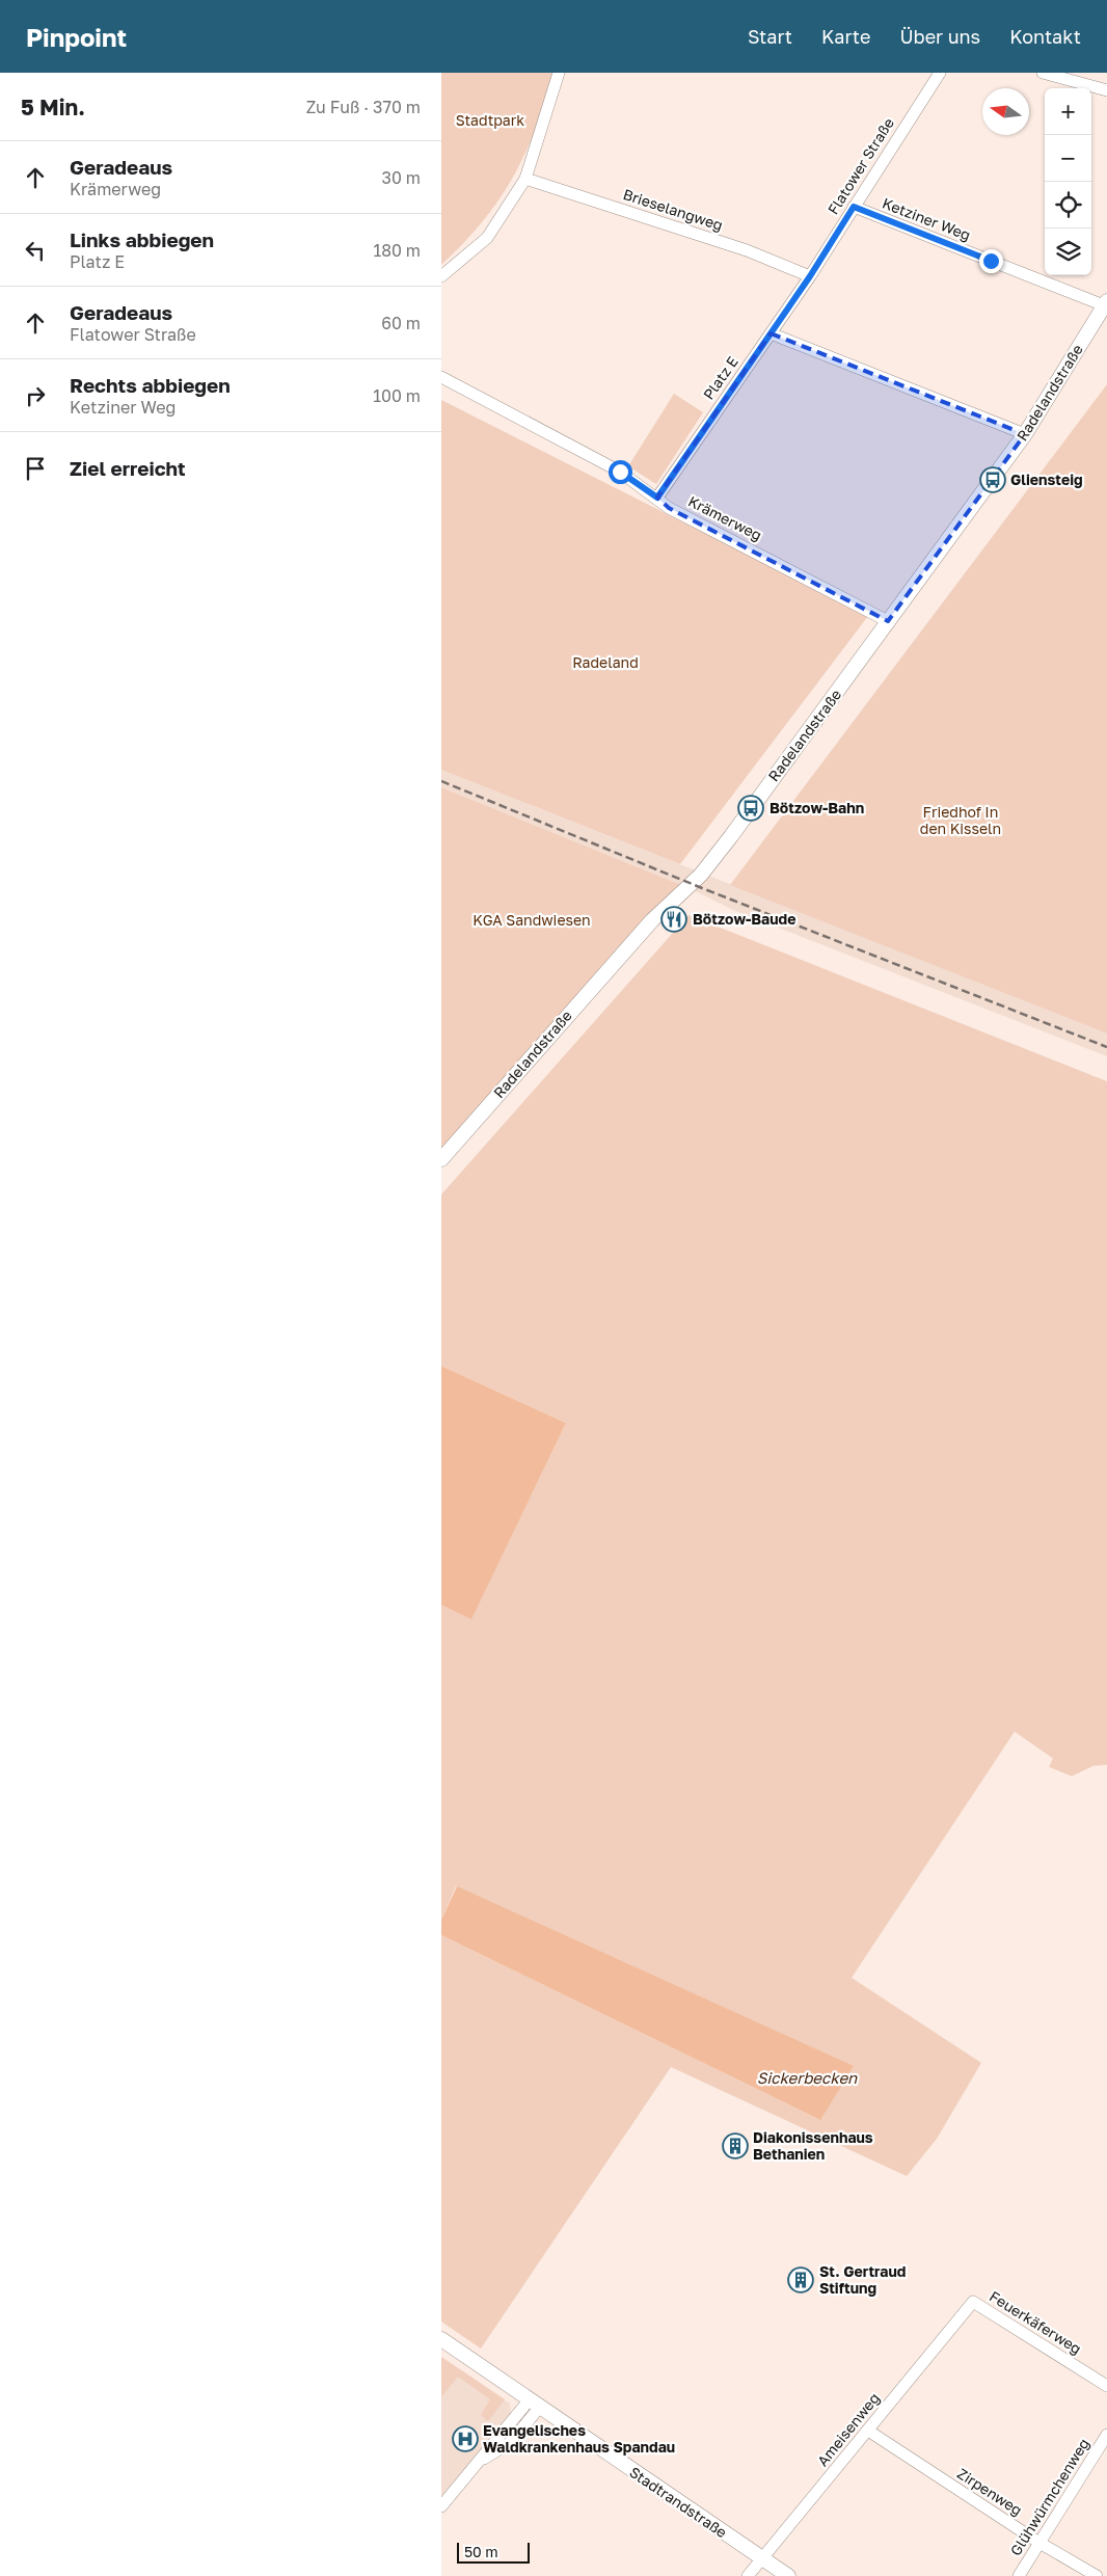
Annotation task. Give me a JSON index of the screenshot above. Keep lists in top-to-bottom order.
{
  "streets": {
    "street": [
      "Flatower Straße",
      "Brieselangweg",
      "Ketziner Weg",
      "Platz E",
      "Radelandstraße",
      "Krämerweg",
      "Feuerkäferweg",
      "Ameisenweg",
      "Zirpenweg",
      "Glühwürmchenweg",
      "Stadtrandstraße"
    ]
  },
  "crossings": [
    ["Flatower Straße", "Brieselangweg"],
    ["Flatower Straße", "Ketziner Weg"],
    ["Flatower Straße", "Platz E"],
    ["Brieselangweg", "Platz E"],
    ["Ketziner Weg", "Radelandstraße"],
    ["Platz E", "Krämerweg"],
    ["Radelandstraße", "Krämerweg"],
    ["Feuerkäferweg", "Ameisenweg"],
    ["Ameisenweg", "Zirpenweg"],
    ["Ameisenweg", "Stadtrandstraße"],
    ["Zirpenweg", "Glühwürmchenweg"]
  ],
  "water": ["Sickerbecken"],
  "parks": [
    "Stadtpark",
    "Radeland",
    "Friedhof In den Kisseln",
    "KGA Sandwiesen"
  ],
  "places": {
    "bus stop": ["Gliensteig", "Bötzow-Bahn"],
    "restaurant": ["Bötzow-Baude"],
    "building": ["Diakonissenhaus Bethanien", "St. Gertraud Stiftung"],
    "hospital": ["Evangelisches Waldkrankenhaus Spandau"]
  },
  "scale_bar": "50 m",
  "north": "left",
  "page": {
    "header": "Pinpoint",
    "nav": [
      "Start",
      "Karte",
      "Über uns",
      "Kontakt"
    ],
    "heading": ["5 Min.", "Zu Fuß · 370 m"],
    "map_buttons": ["+", "−"],
    "list": [
      ["Geradeaus", "Krämerweg", "30 m"],
      ["Links abbiegen", "Platz E", "180 m"],
      ["Geradeaus", "Flatower Straße", "60 m"],
      ["Rechts abbiegen", "Ketziner Weg", "100 m"],
      "Ziel erreicht"
    ],
    "scale": "50 m"
  }
}
